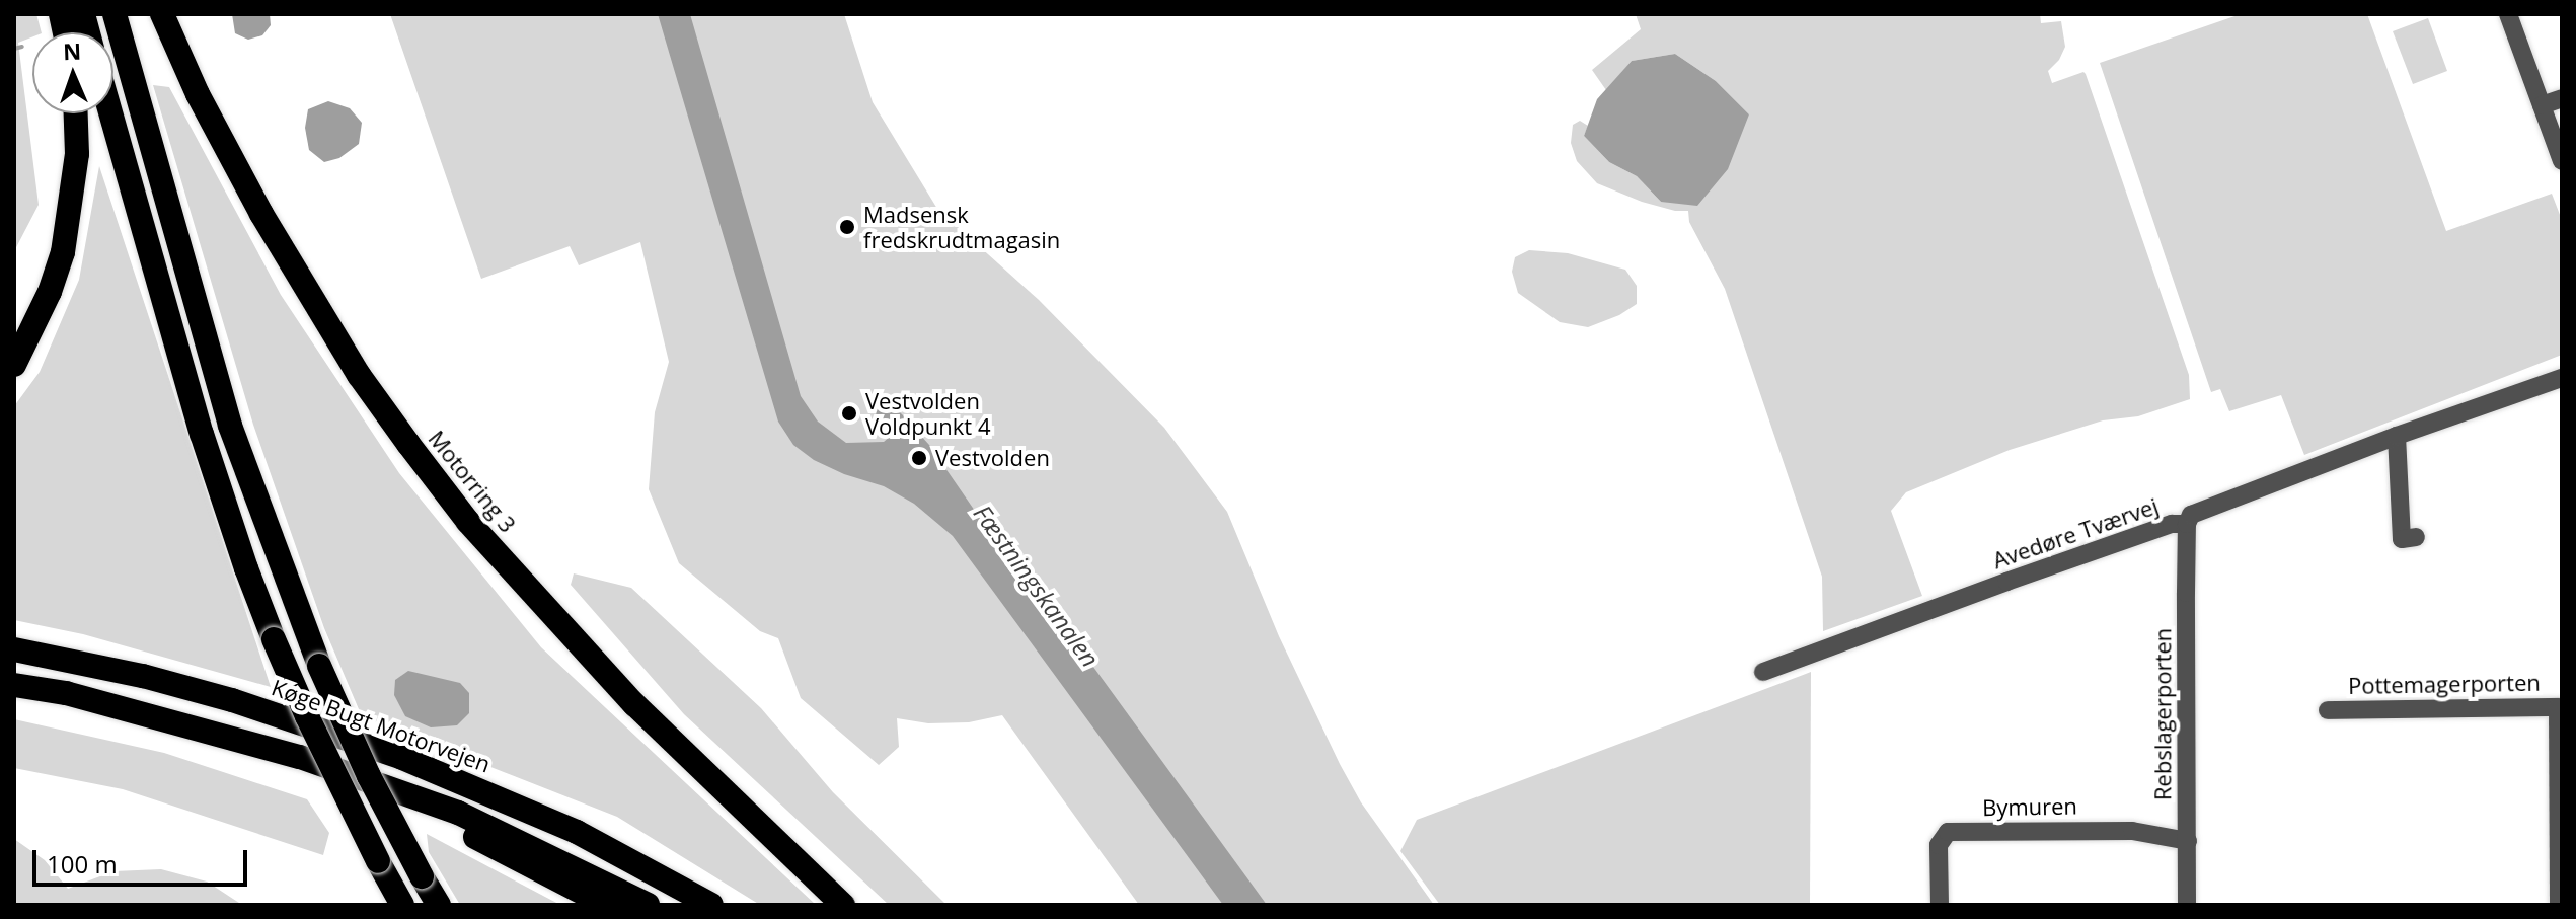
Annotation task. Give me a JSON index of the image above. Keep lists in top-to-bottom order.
{
  "streets": {
    "highway": ["Motorring 3", "Køge Bugt Motorvejen"],
    "street": [
      "Avedøre Tværvej",
      "Pottemagerporten",
      "Rebslagerporten",
      "Bymuren"
    ]
  },
  "crossings": [
    ["Avedøre Tværvej", "Rebslagerporten"],
    ["Rebslagerporten", "Bymuren"]
  ],
  "water": ["Fæstningskanalen"],
  "places": ["Madsensk fredskrudtmagasin", "Vestvolden Voldpunkt 4", "Vestvolden"],
  "scale_bar": "100 m",
  "north": "top"
}
